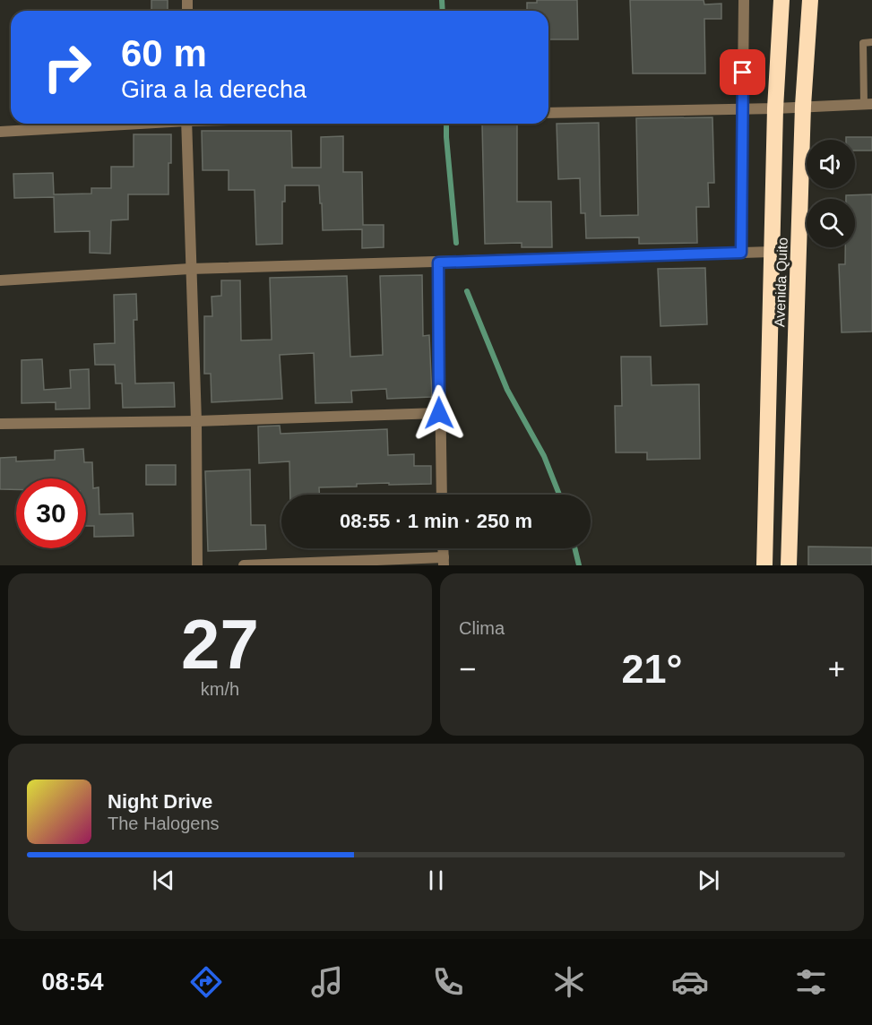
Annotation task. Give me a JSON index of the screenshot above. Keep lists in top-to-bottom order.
{
  "streets": {
    "highway": ["Avenida Quito"]
  },
  "page": {
    "turn": ["60 m", "Gira a la derecha"],
    "limit": "30",
    "trip": "08:55 · 1 min · 250 m",
    "tile": [
      ["27", "km/h"],
      "Clima"
    ],
    "heat": ["−", "21°", "+"],
    "song": ["Night Drive", "The Halogens"],
    "tabs": "08:54"
  }
}
